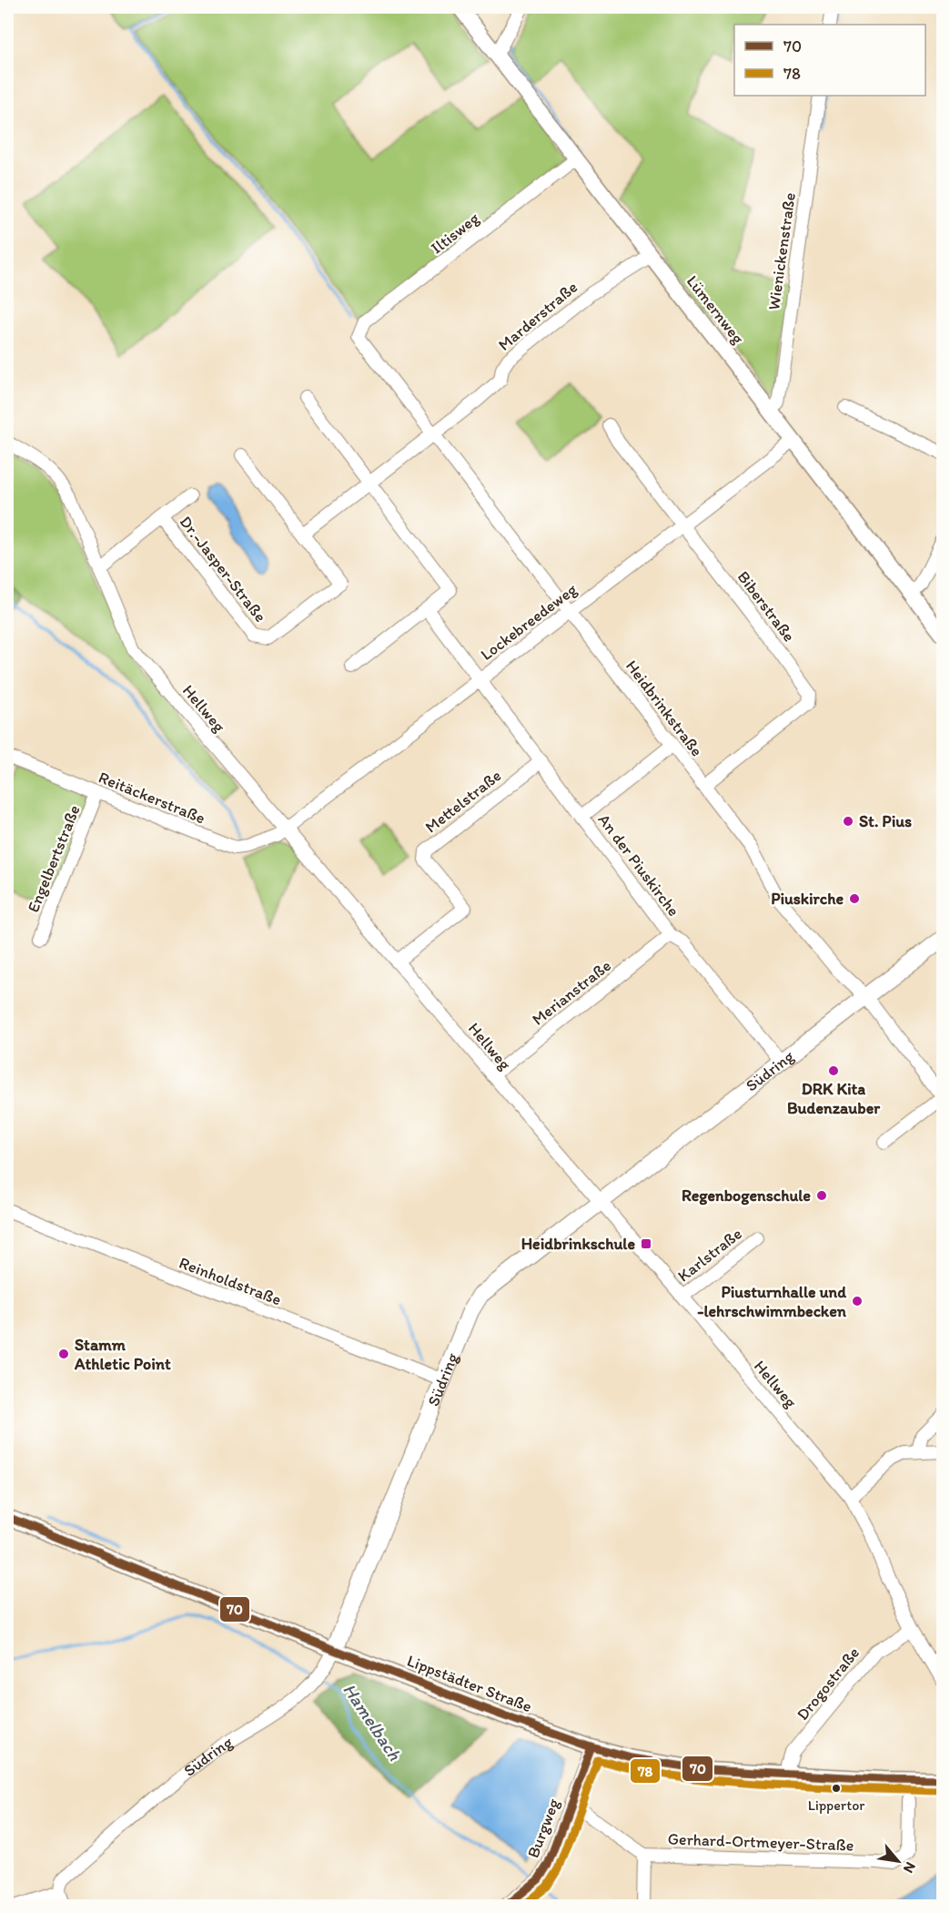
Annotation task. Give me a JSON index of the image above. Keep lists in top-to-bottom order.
{
  "streets": {
    "main road": ["Südring"],
    "street": [
      "Iltisweg",
      "Wienickenstraße",
      "Lümernweg",
      "Marderstraße",
      "Dr.-Jasper-Straße",
      "Biberstraße",
      "Lockebreedeweg",
      "Hellweg",
      "Heidbrinkstraße",
      "Reitäckerstraße",
      "Mettelstraße",
      "Engelbertstraße",
      "An der Piuskirche",
      "Merianstraße",
      "Karlstraße",
      "Reinholdstraße",
      "Lippstädter Straße",
      "Drogostraße",
      "Burgweg",
      "Gerhard-Ortmeyer-Straße"
    ]
  },
  "crossings": [
    ["Iltisweg", "Lümernweg"],
    ["Iltisweg", "Heidbrinkstraße"],
    ["Wienickenstraße", "Lümernweg"],
    ["Lümernweg", "Marderstraße"],
    ["Lümernweg", "Lockebreedeweg"],
    ["Marderstraße", "Dr.-Jasper-Straße"],
    ["Marderstraße", "Heidbrinkstraße"],
    ["Dr.-Jasper-Straße", "Hellweg"],
    ["Biberstraße", "Lockebreedeweg"],
    ["Biberstraße", "Heidbrinkstraße"],
    ["Lockebreedeweg", "Hellweg"],
    ["Lockebreedeweg", "Heidbrinkstraße"],
    ["Lockebreedeweg", "Reitäckerstraße"],
    ["Lockebreedeweg", "An der Piuskirche"],
    ["Hellweg", "Reitäckerstraße"],
    ["Hellweg", "Mettelstraße"],
    ["Hellweg", "Merianstraße"],
    ["Hellweg", "Südring"],
    ["Hellweg", "Karlstraße"],
    ["Hellweg", "Drogostraße"],
    ["Heidbrinkstraße", "Südring"],
    ["Reitäckerstraße", "Engelbertstraße"],
    ["Mettelstraße", "An der Piuskirche"],
    ["An der Piuskirche", "Merianstraße"],
    ["An der Piuskirche", "Südring"],
    ["Südring", "Reinholdstraße"],
    ["Südring", "Lippstädter Straße"],
    ["Lippstädter Straße", "Drogostraße"],
    ["Lippstädter Straße", "Burgweg"],
    ["Burgweg", "Gerhard-Ortmeyer-Straße"]
  ],
  "water": ["Hamelbach"],
  "places": {
    "other": [
      "St. Pius",
      "Piuskirche",
      "DRK Kita Budenzauber",
      "Regenbogenschule",
      "Piusturnhalle und -lehrschwimmbecken",
      "Stamm Athletic Point",
      "Lippertor"
    ],
    "transit": ["Heidbrinkschule"]
  },
  "lines": ["transit line 70", "transit line 78"],
  "legend": ["70", "78"],
  "north": "bottom right"
}
